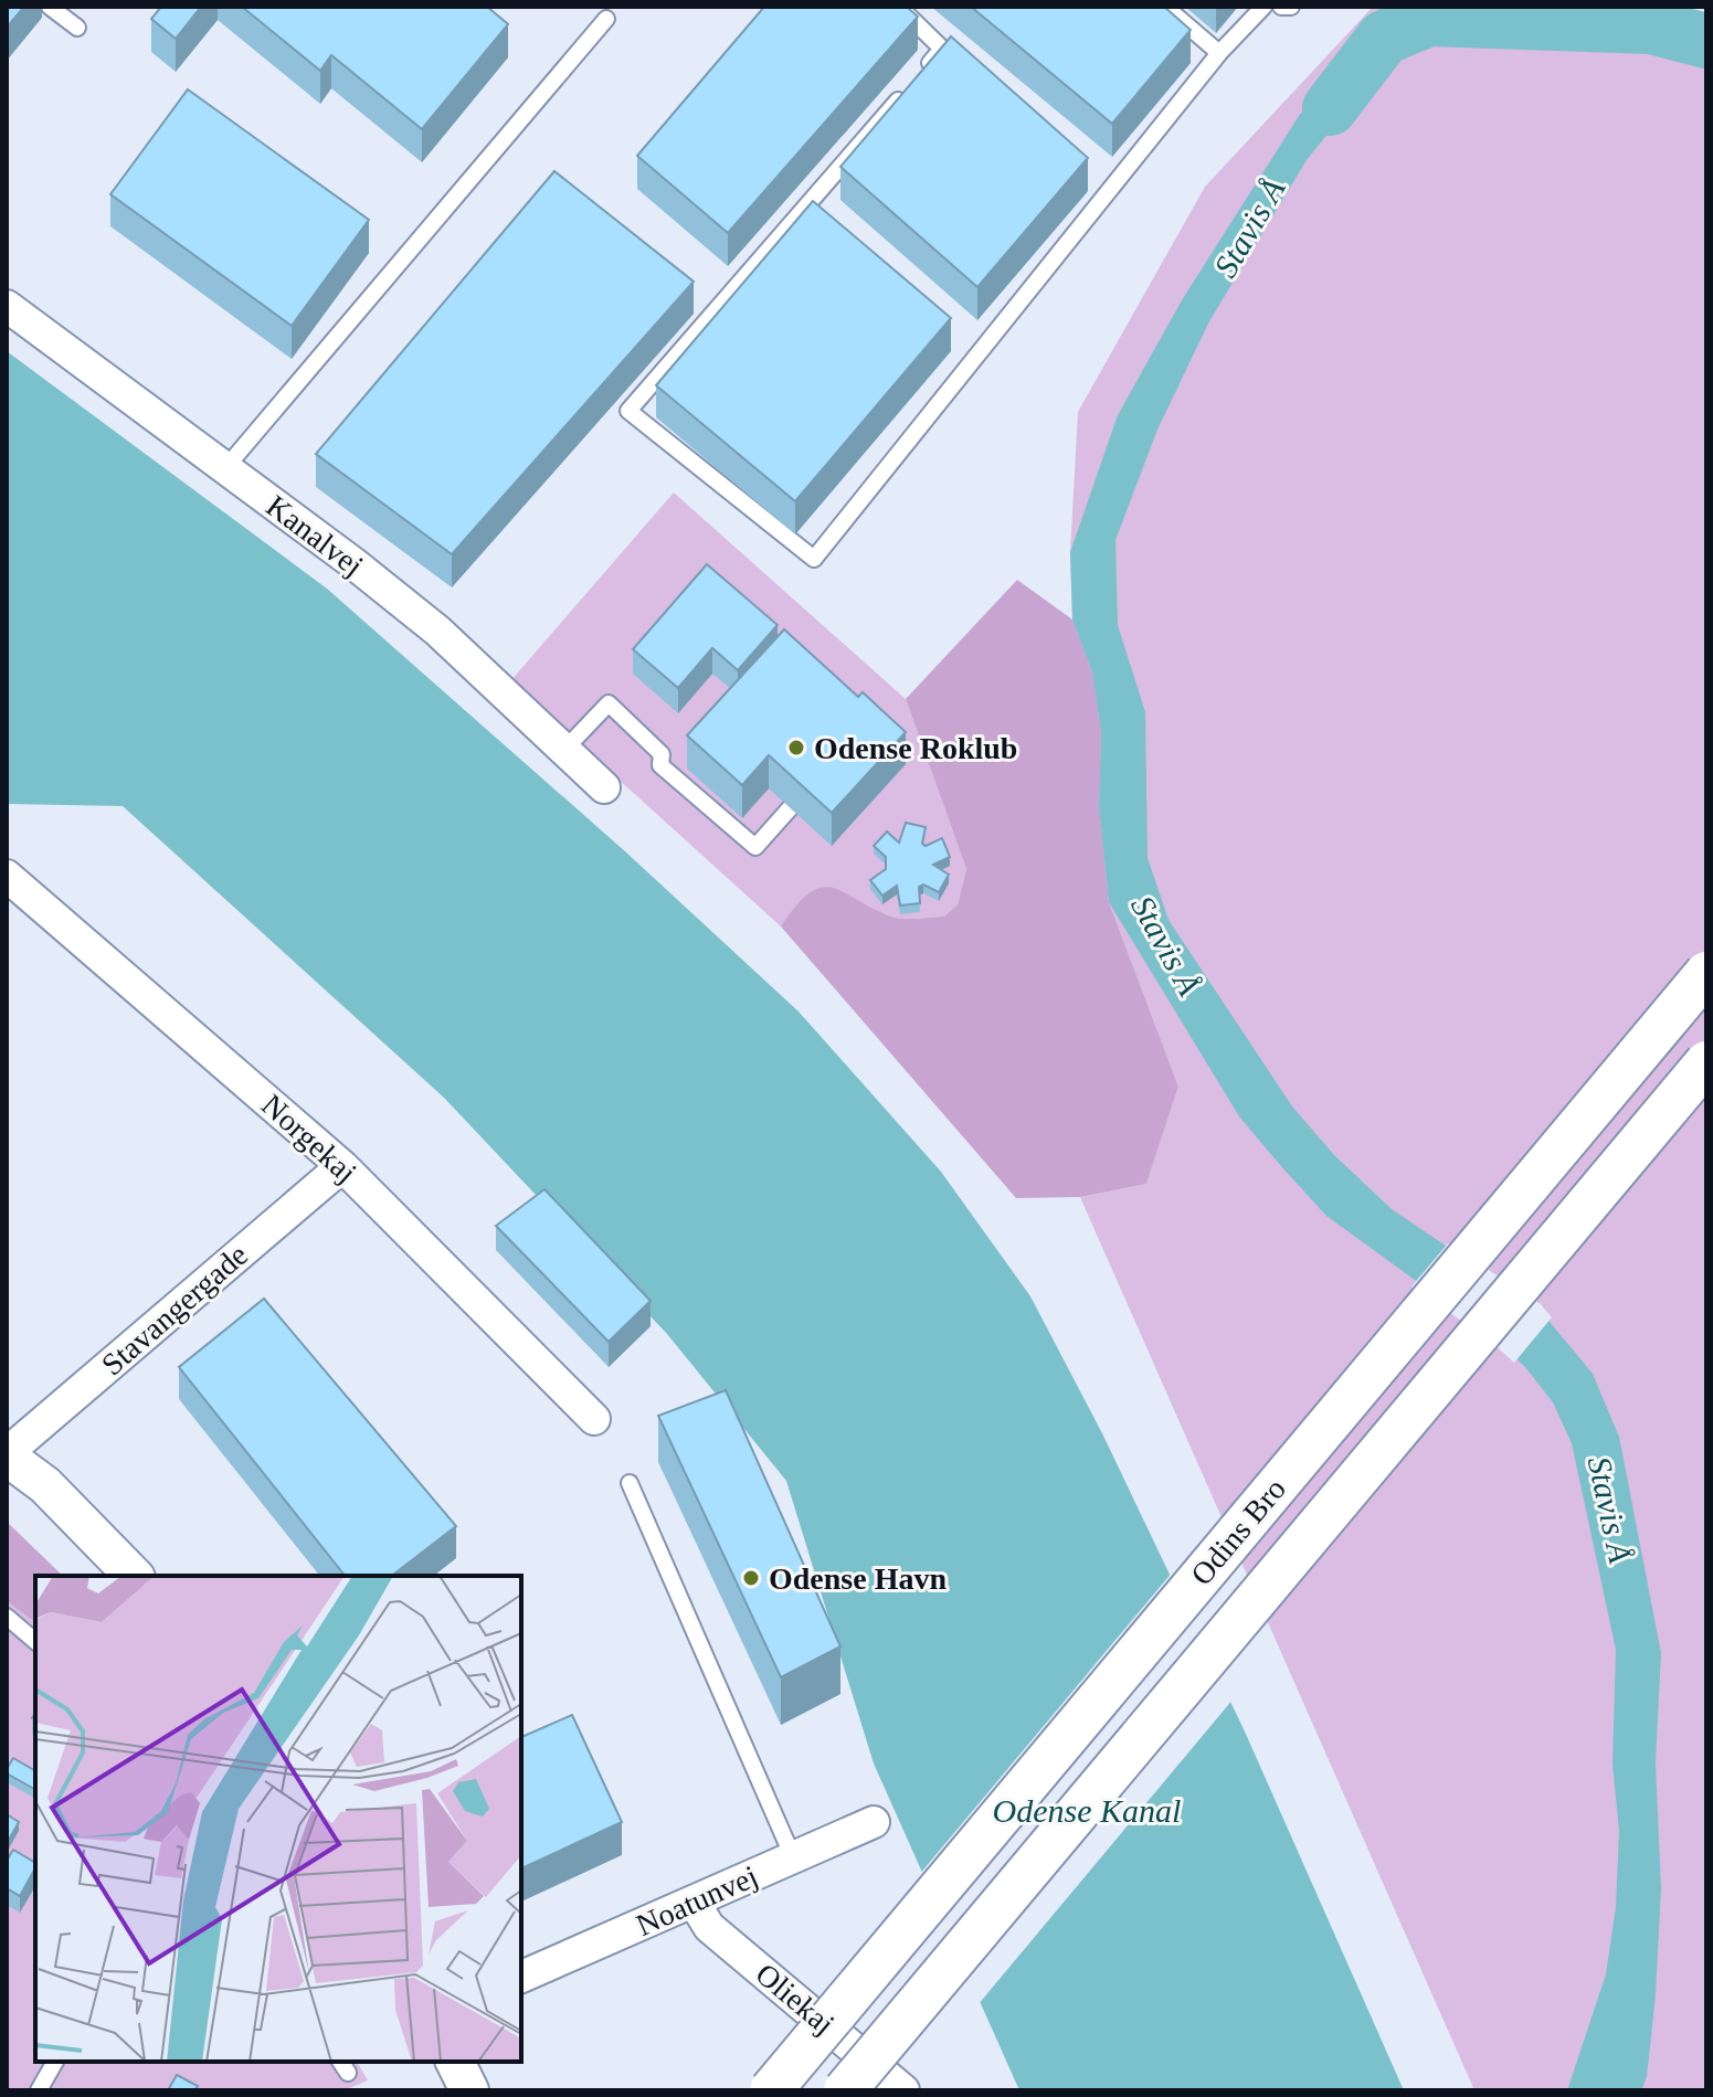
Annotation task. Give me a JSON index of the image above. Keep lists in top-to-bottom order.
{
  "streets": {
    "main road": ["Odins Bro"],
    "street": [
      "Kanalvej",
      "Norgekaj",
      "Stavangergade",
      "Noatunvej",
      "Oliekaj"
    ]
  },
  "crossings": [
    ["Norgekaj", "Stavangergade"],
    ["Noatunvej", "Oliekaj"]
  ],
  "water": ["Stavis Å", "Odense Kanal"],
  "places": ["Odense Roklub", "Odense Havn"]
}
